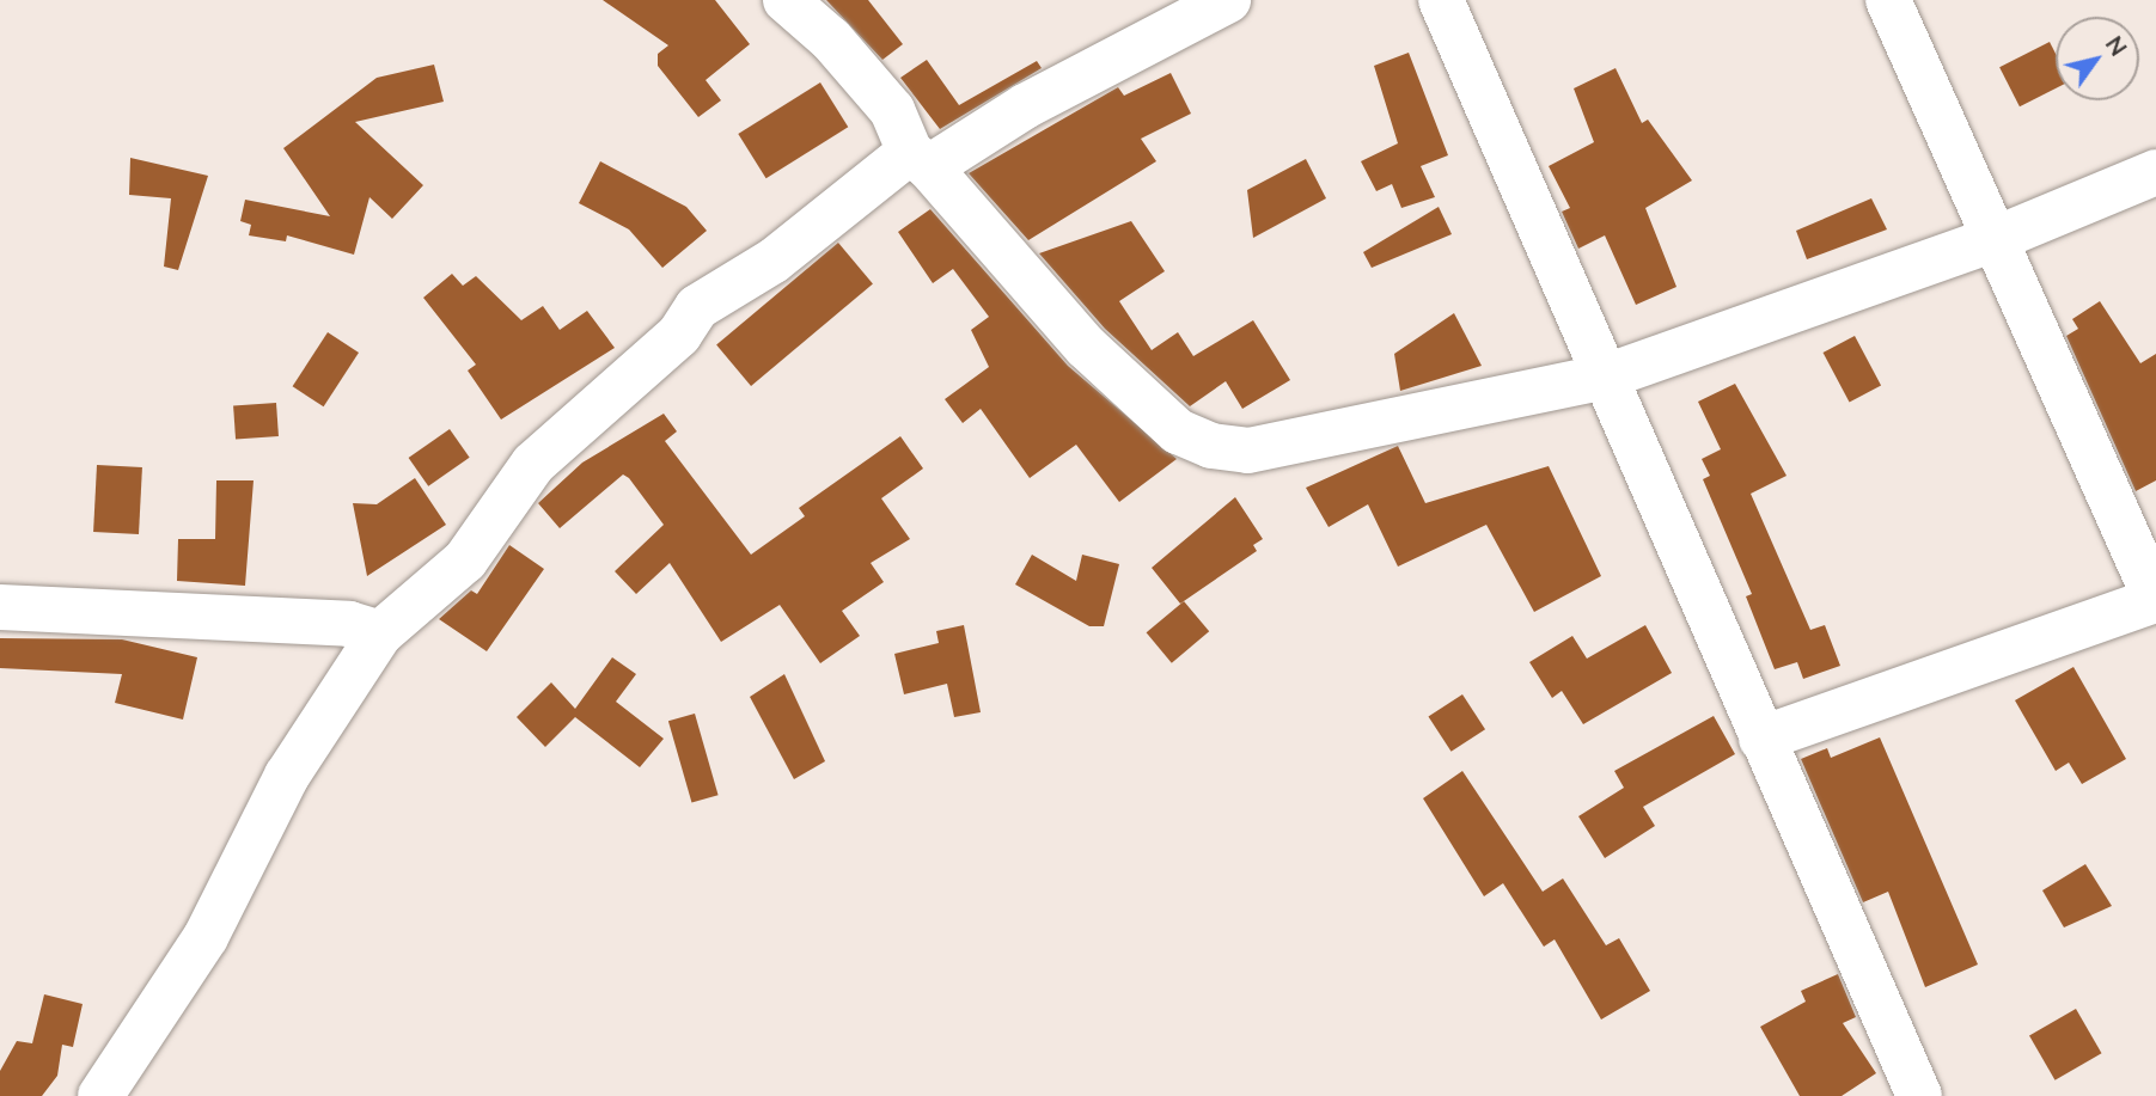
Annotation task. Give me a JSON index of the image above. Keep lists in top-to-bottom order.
{
  "north": "top right"
}
